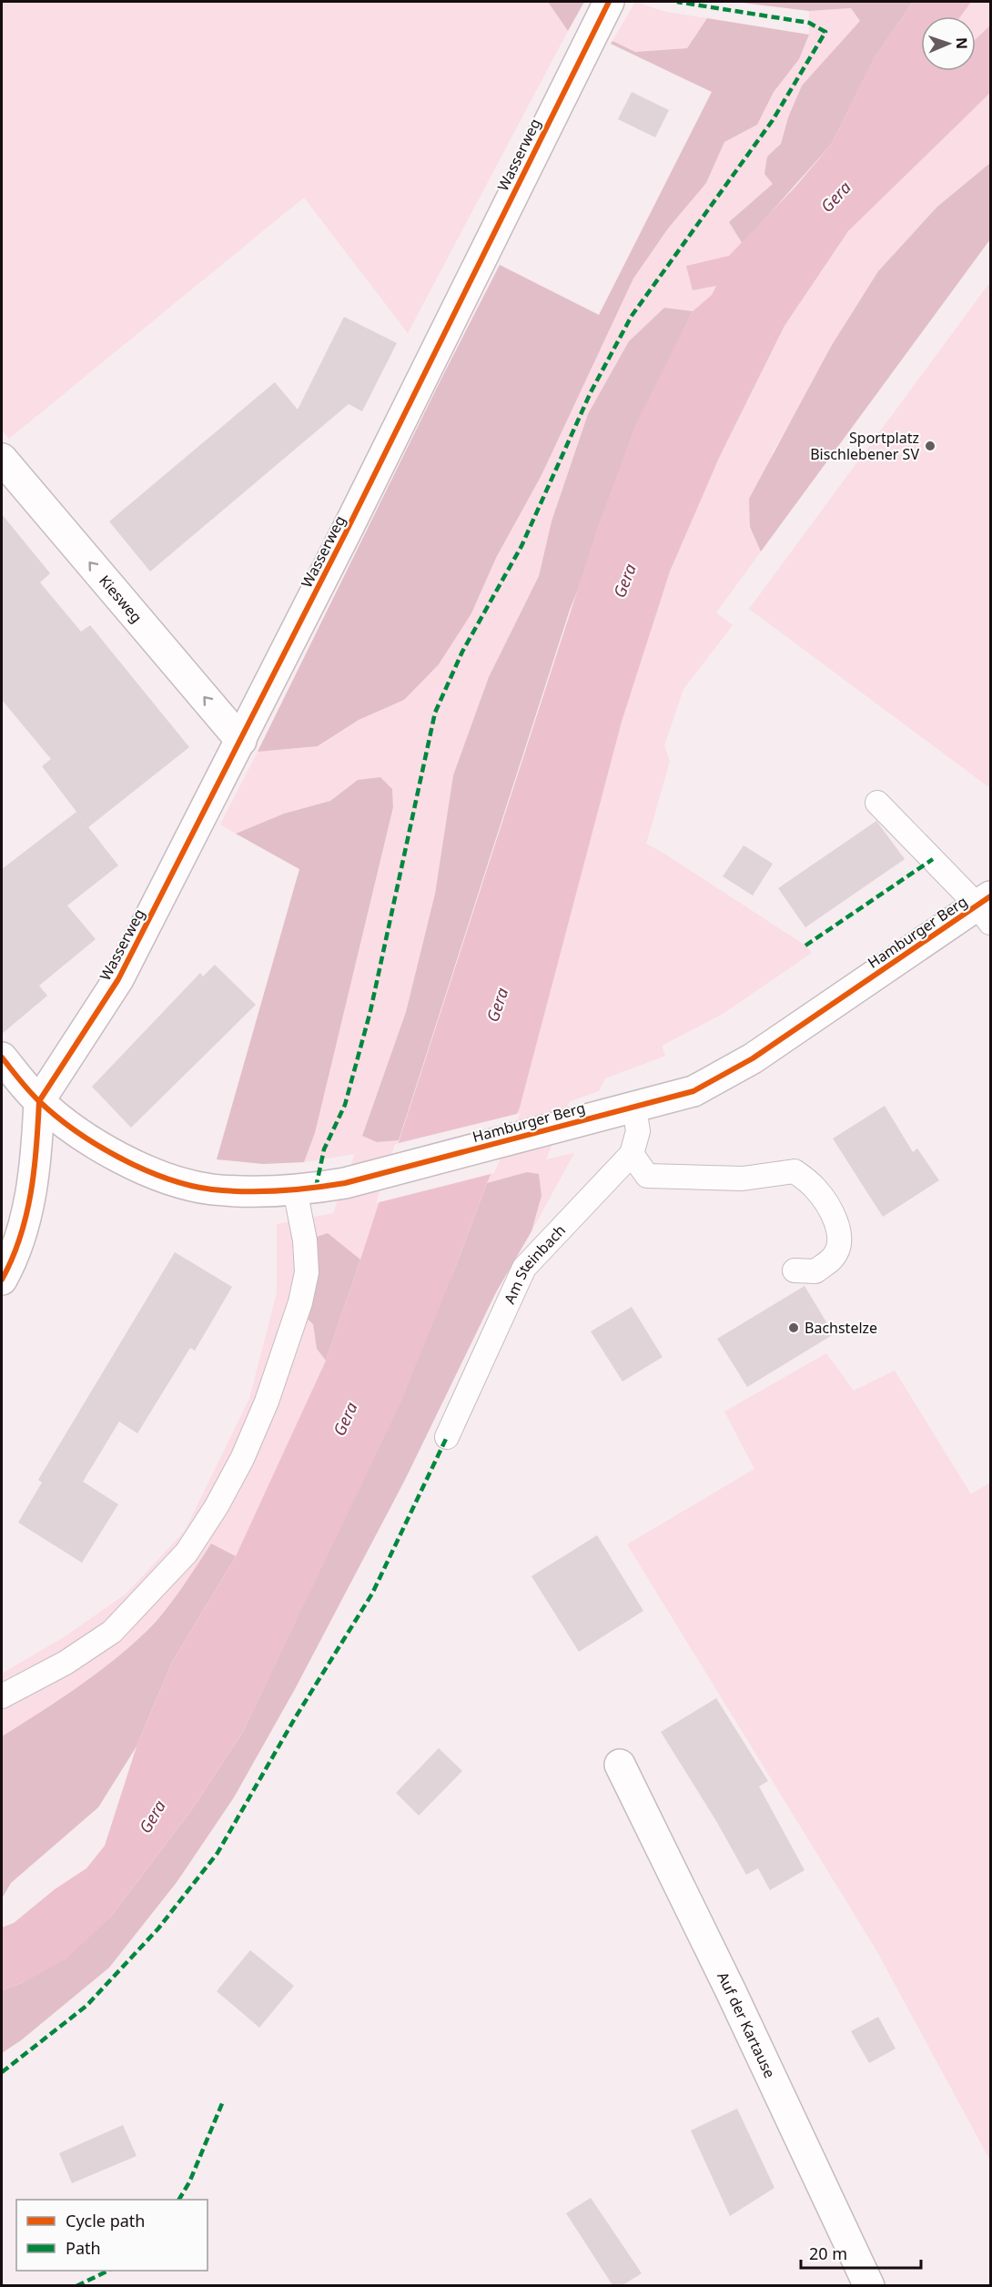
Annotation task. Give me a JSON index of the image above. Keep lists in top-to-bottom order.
{
  "streets": {
    "street": [
      "Wasserweg",
      "Kiesweg",
      "Hamburger Berg",
      "Auf der Kartause"
    ],
    "lane": ["Am Steinbach"]
  },
  "crossings": [
    ["Wasserweg", "Kiesweg"],
    ["Wasserweg", "Hamburger Berg"]
  ],
  "one_way": ["Kiesweg"],
  "water": ["Gera"],
  "places": ["Sportplatz Bischlebener SV", "Bachstelze"],
  "legend": ["Cycle path", "Path"],
  "scale_bar": "20 m",
  "north": "right"
}
